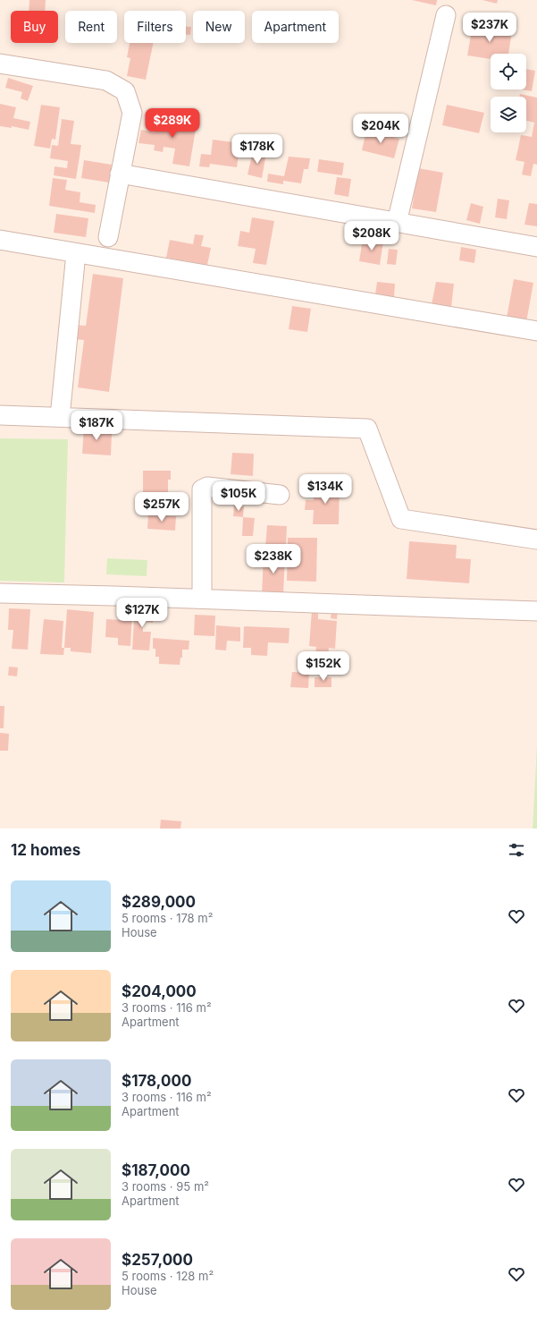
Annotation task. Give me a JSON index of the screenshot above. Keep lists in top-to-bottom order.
{
  "page": {
    "chip": [
      "Buy",
      "Rent",
      "Filters",
      "New",
      "Apartment"
    ],
    "price": [
      "$237K",
      "$289K",
      "$204K",
      "$178K",
      "$208K",
      "$187K",
      "$134K",
      "$105K",
      "$257K",
      "$238K",
      "$127K",
      "$152K"
    ],
    "heading": "12 homes",
    "list": [
      {
        "name": "$289,000",
        "note": "5 rooms · 178 m² · House"
      },
      {
        "name": "$204,000",
        "note": "3 rooms · 116 m² · Apartment"
      },
      {
        "name": "$178,000",
        "note": "3 rooms · 116 m² · Apartment"
      },
      {
        "name": "$187,000",
        "note": "3 rooms · 95 m² · Apartment"
      },
      {
        "name": "$257,000",
        "note": "5 rooms · 128 m² · House"
      }
    ]
  }
}
